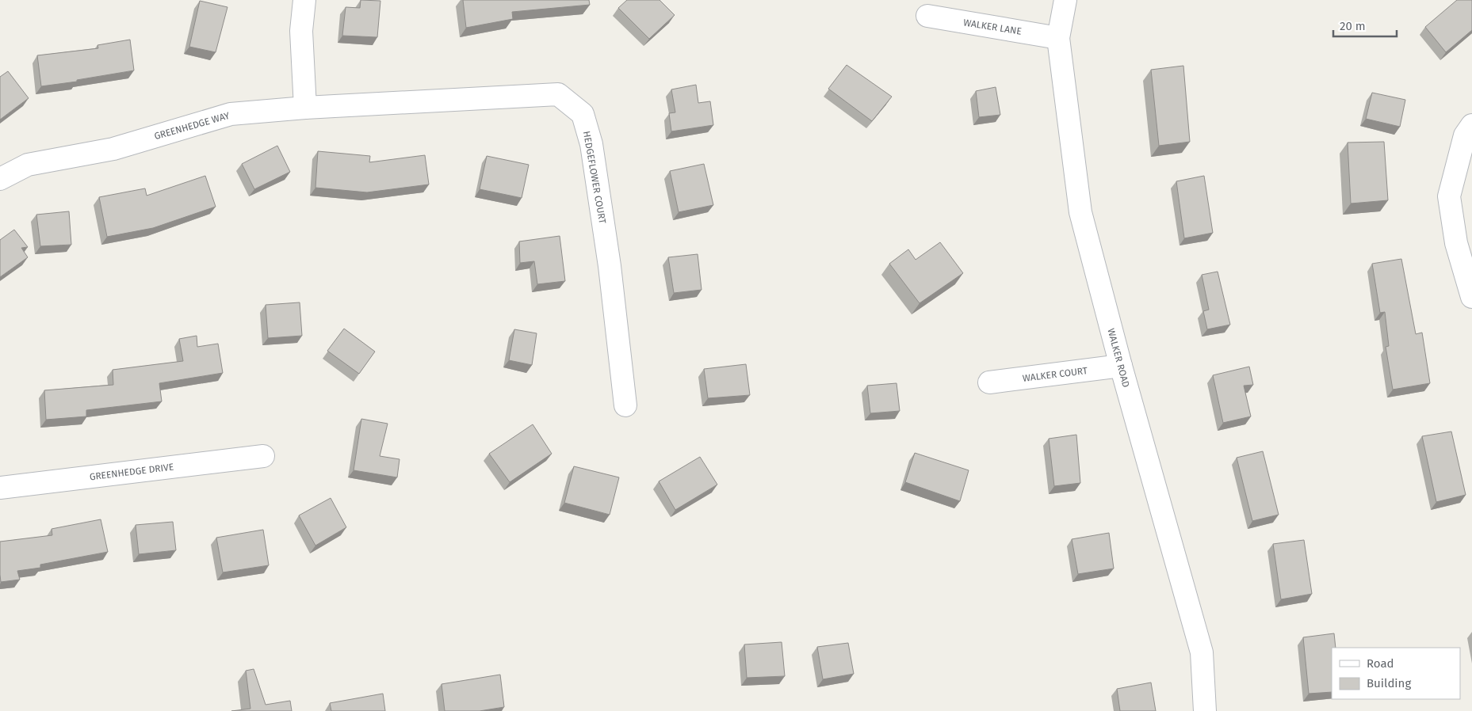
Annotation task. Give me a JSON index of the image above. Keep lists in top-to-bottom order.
{
  "streets": {
    "street": [
      "WALKER LANE",
      "GREENHEDGE WAY",
      "HEDGEFLOWER COURT",
      "WALKER ROAD",
      "WALKER COURT",
      "GREENHEDGE DRIVE"
    ]
  },
  "crossings": [
    ["WALKER LANE", "WALKER ROAD"],
    ["GREENHEDGE WAY", "HEDGEFLOWER COURT"],
    ["WALKER ROAD", "WALKER COURT"]
  ],
  "legend": ["Road", "Building"],
  "scale_bar": "20 m"
}
